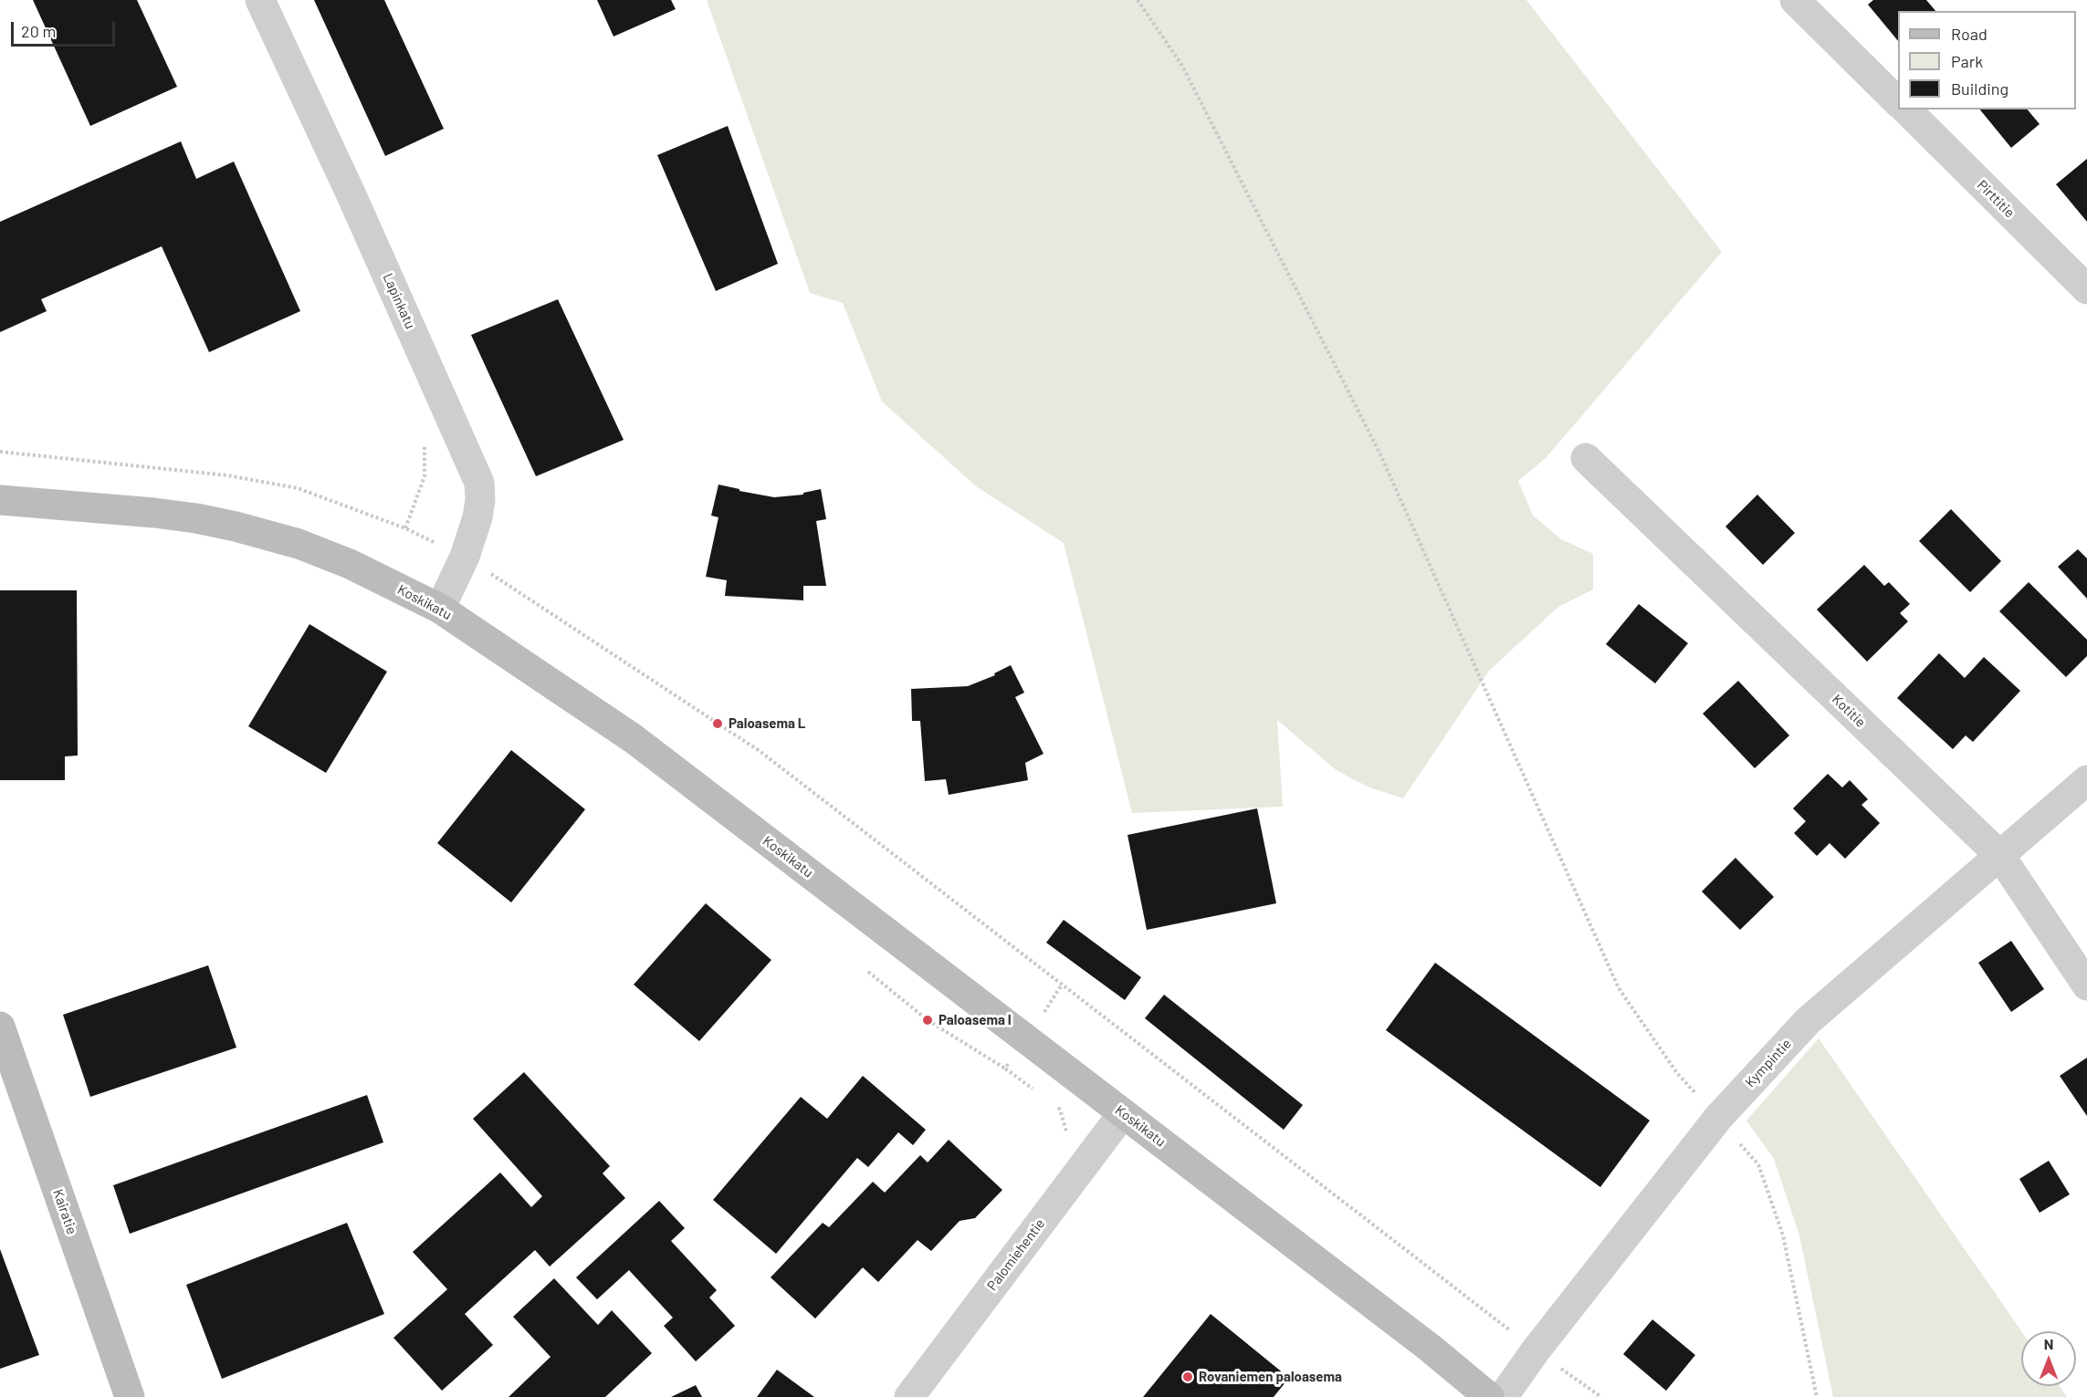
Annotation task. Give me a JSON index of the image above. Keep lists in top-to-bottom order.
{
  "streets": {
    "main road": ["Koskikatu", "Kairatie"],
    "street": [
      "Pirttitie",
      "Lapinkatu",
      "Kotitie",
      "Kympintie",
      "Palomiehentie"
    ]
  },
  "crossings": [
    ["Lapinkatu", "Koskikatu"],
    ["Koskikatu", "Palomiehentie"],
    ["Kotitie", "Kympintie"]
  ],
  "places": ["Paloasema L", "Paloasema I", "Rovaniemen paloasema"],
  "legend": ["Road", "Park", "Building"],
  "scale_bar": "20 m",
  "north": "top"
}
